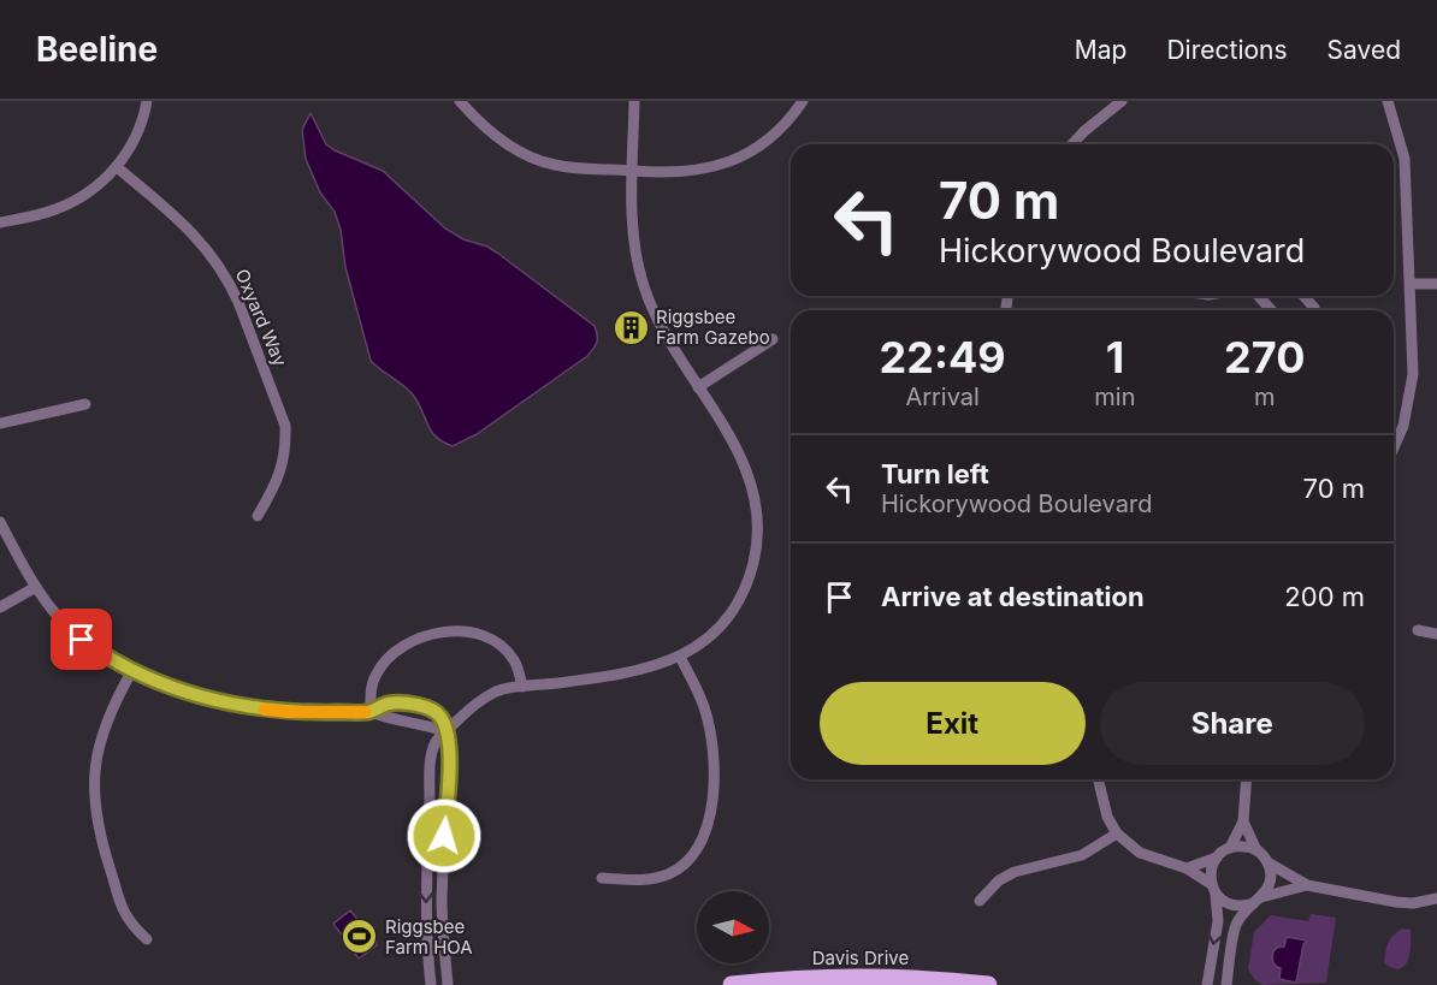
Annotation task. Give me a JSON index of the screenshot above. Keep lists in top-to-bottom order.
{
  "streets": {
    "main road": ["Davis Drive"],
    "street": ["Oxyard Way"]
  },
  "places": {
    "building": ["Riggsbee Farm Gazebo"],
    "sports": ["Riggsbee Farm HOA"]
  },
  "north": "right",
  "page": {
    "header": "Beeline",
    "nav": ["Map", "Directions", "Saved"],
    "turn": ["70 m", "Hickorywood Boulevard"],
    "eta": [
      "22:49",
      "Arrival",
      "1",
      "min",
      "270",
      "m"
    ],
    "list": [
      {
        "name": "Turn left",
        "note": "Hickorywood Boulevard",
        "value": "70 m"
      },
      {
        "name": "Arrive at destination",
        "value": "200 m"
      }
    ],
    "buttons": ["Exit", "Share"]
  }
}
